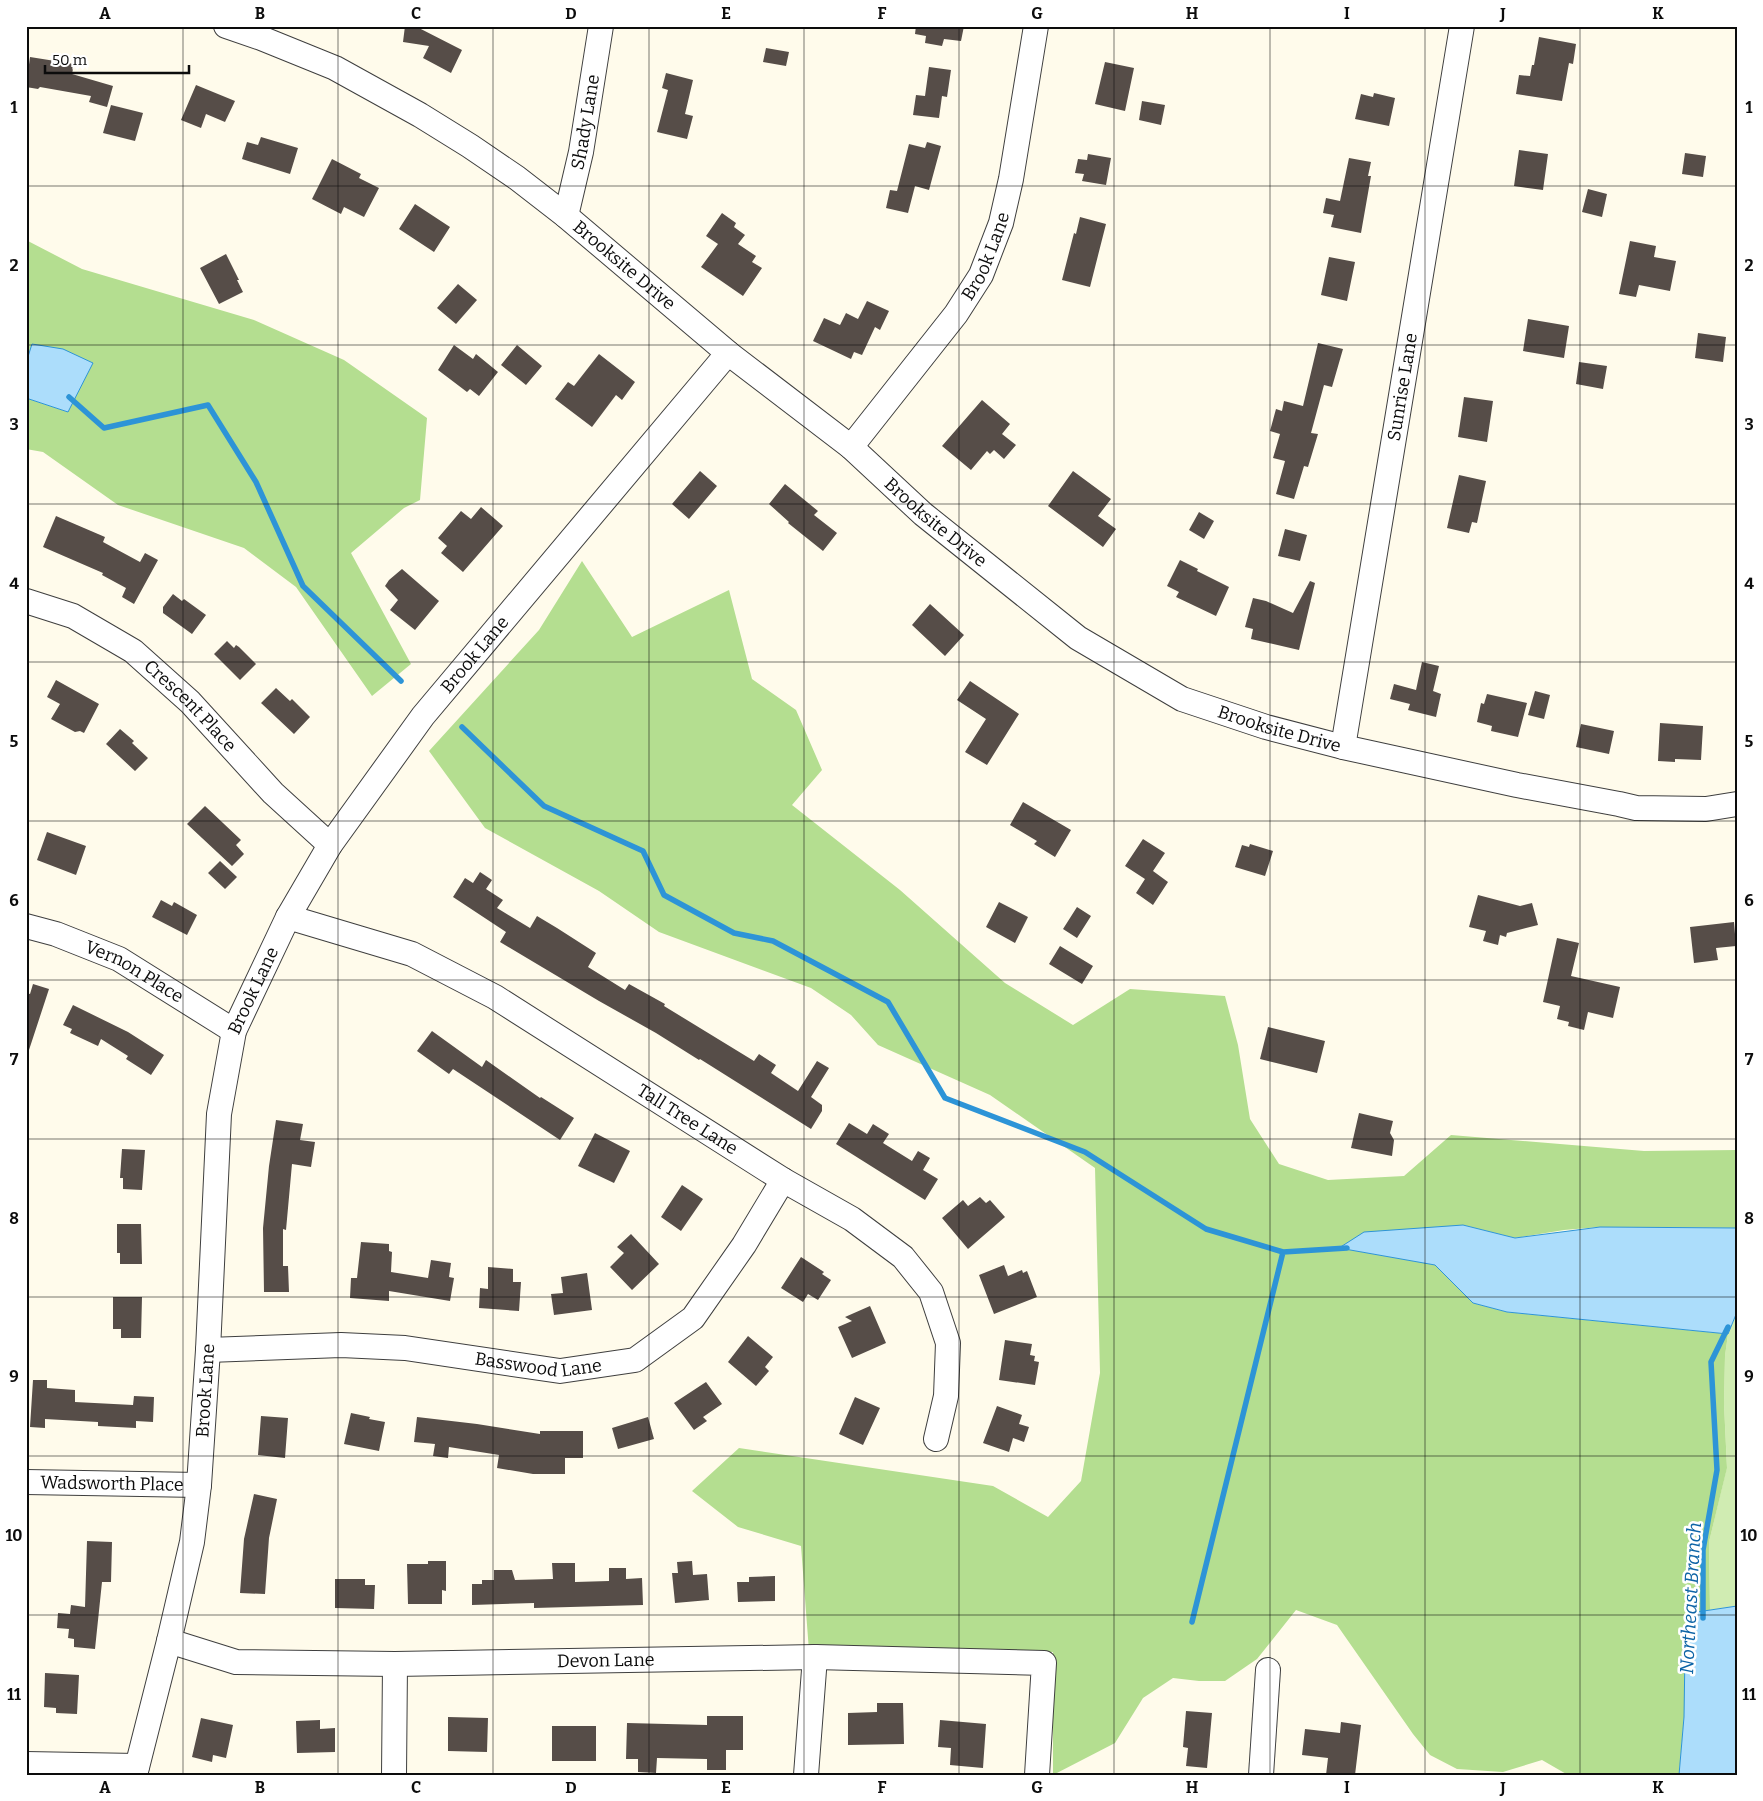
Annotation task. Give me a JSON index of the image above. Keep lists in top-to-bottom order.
{
  "streets": {
    "street": [
      "Shady Lane",
      "Brook Lane",
      "Brooksite Drive",
      "Sunrise Lane",
      "Crescent Place",
      "Vernon Place",
      "Tall Tree Lane",
      "Basswood Lane",
      "Wadsworth Place",
      "Devon Lane"
    ]
  },
  "crossings": [
    ["Shady Lane", "Brooksite Drive"],
    ["Brook Lane", "Brooksite Drive"],
    ["Brook Lane", "Crescent Place"],
    ["Brook Lane", "Vernon Place"],
    ["Brook Lane", "Tall Tree Lane"],
    ["Brook Lane", "Basswood Lane"],
    ["Brook Lane", "Wadsworth Place"],
    ["Brook Lane", "Devon Lane"],
    ["Brooksite Drive", "Sunrise Lane"],
    ["Tall Tree Lane", "Basswood Lane"]
  ],
  "water": ["Northeast Branch"],
  "scale_bar": "50 m",
  "grid": {
    "columns": [
      "A",
      "B",
      "C",
      "D",
      "E",
      "F",
      "G",
      "H",
      "I",
      "J",
      "K"
    ],
    "rows": [
      "1",
      "2",
      "3",
      "4",
      "5",
      "6",
      "7",
      "8",
      "9",
      "10",
      "11"
    ]
  }
}
